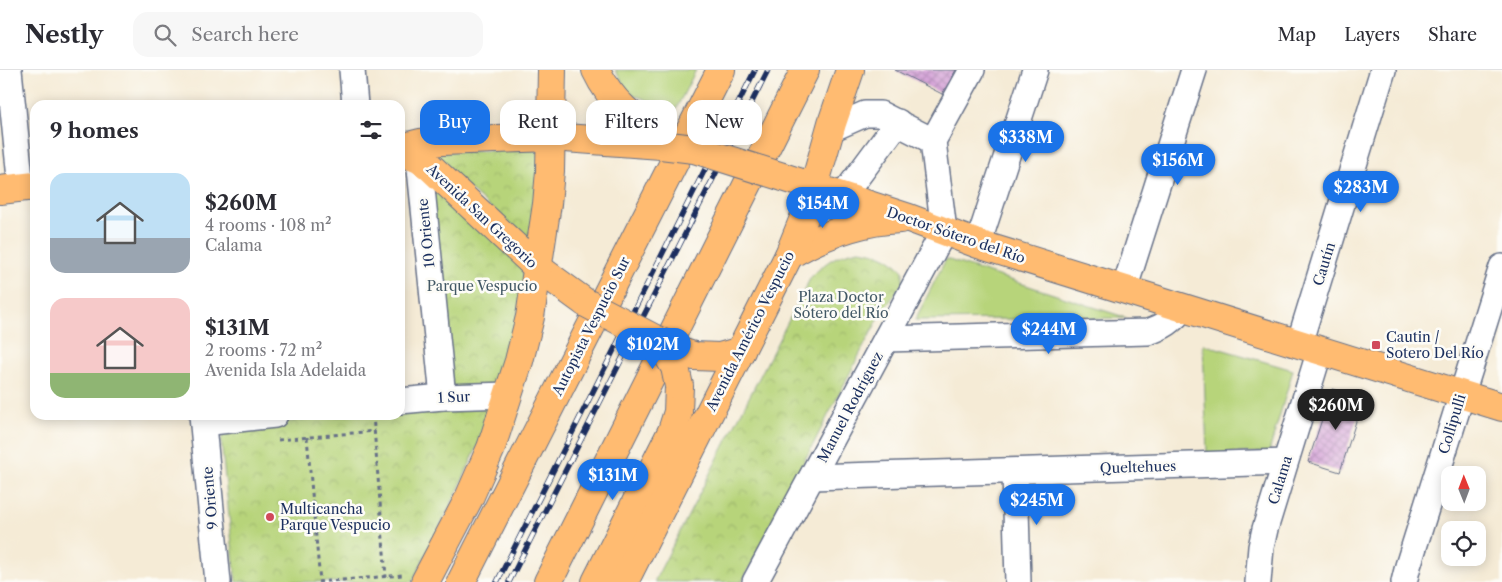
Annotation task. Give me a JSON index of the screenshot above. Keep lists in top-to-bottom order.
{
  "streets": {
    "main road": [
      "Avenida San Gregorio",
      "Doctor Sótero del Río",
      "Autopista Vespucio Sur",
      "Avenida Américo Vespucio"
    ],
    "street": [
      "10 Oriente",
      "Cautín",
      "1 Sur",
      "Manuel Rodríguez",
      "Collipulli",
      "Queltehues",
      "Calama",
      "9 Oriente"
    ]
  },
  "crossings": [
    ["Avenida San Gregorio", "10 Oriente"],
    ["Avenida San Gregorio", "Avenida Américo Vespucio"],
    ["10 Oriente", "1 Sur"],
    ["Doctor Sótero del Río", "Cautín"],
    ["Doctor Sótero del Río", "Avenida Américo Vespucio"],
    ["Doctor Sótero del Río", "Manuel Rodríguez"],
    ["Doctor Sótero del Río", "Collipulli"],
    ["Doctor Sótero del Río", "Calama"],
    ["Cautín", "Calama"],
    ["Manuel Rodríguez", "Queltehues"],
    ["Queltehues", "Calama"]
  ],
  "parks": ["Parque Vespucio", "Plaza Doctor Sótero del Río"],
  "places": {
    "transit": ["Cautin / Sotero Del Río"],
    "other": ["Multicancha Parque Vespucio"]
  },
  "north": "top",
  "page": {
    "header": "Nestly",
    "search": "Search here",
    "nav": ["Map", "Layers", "Share"],
    "chip": [
      "Buy",
      "Rent",
      "Filters",
      "New"
    ],
    "heading": "9 homes",
    "price": [
      "$338M",
      "$156M",
      "$283M",
      "$154M",
      "$244M",
      "$102M",
      "$260M",
      "$131M",
      "$245M"
    ],
    "list": [
      {
        "name": "$260M",
        "note": "4 rooms · 108 m² · Calama"
      },
      {
        "name": "$131M",
        "note": "2 rooms · 72 m² · Avenida Isla Adelaida"
      }
    ]
  }
}
